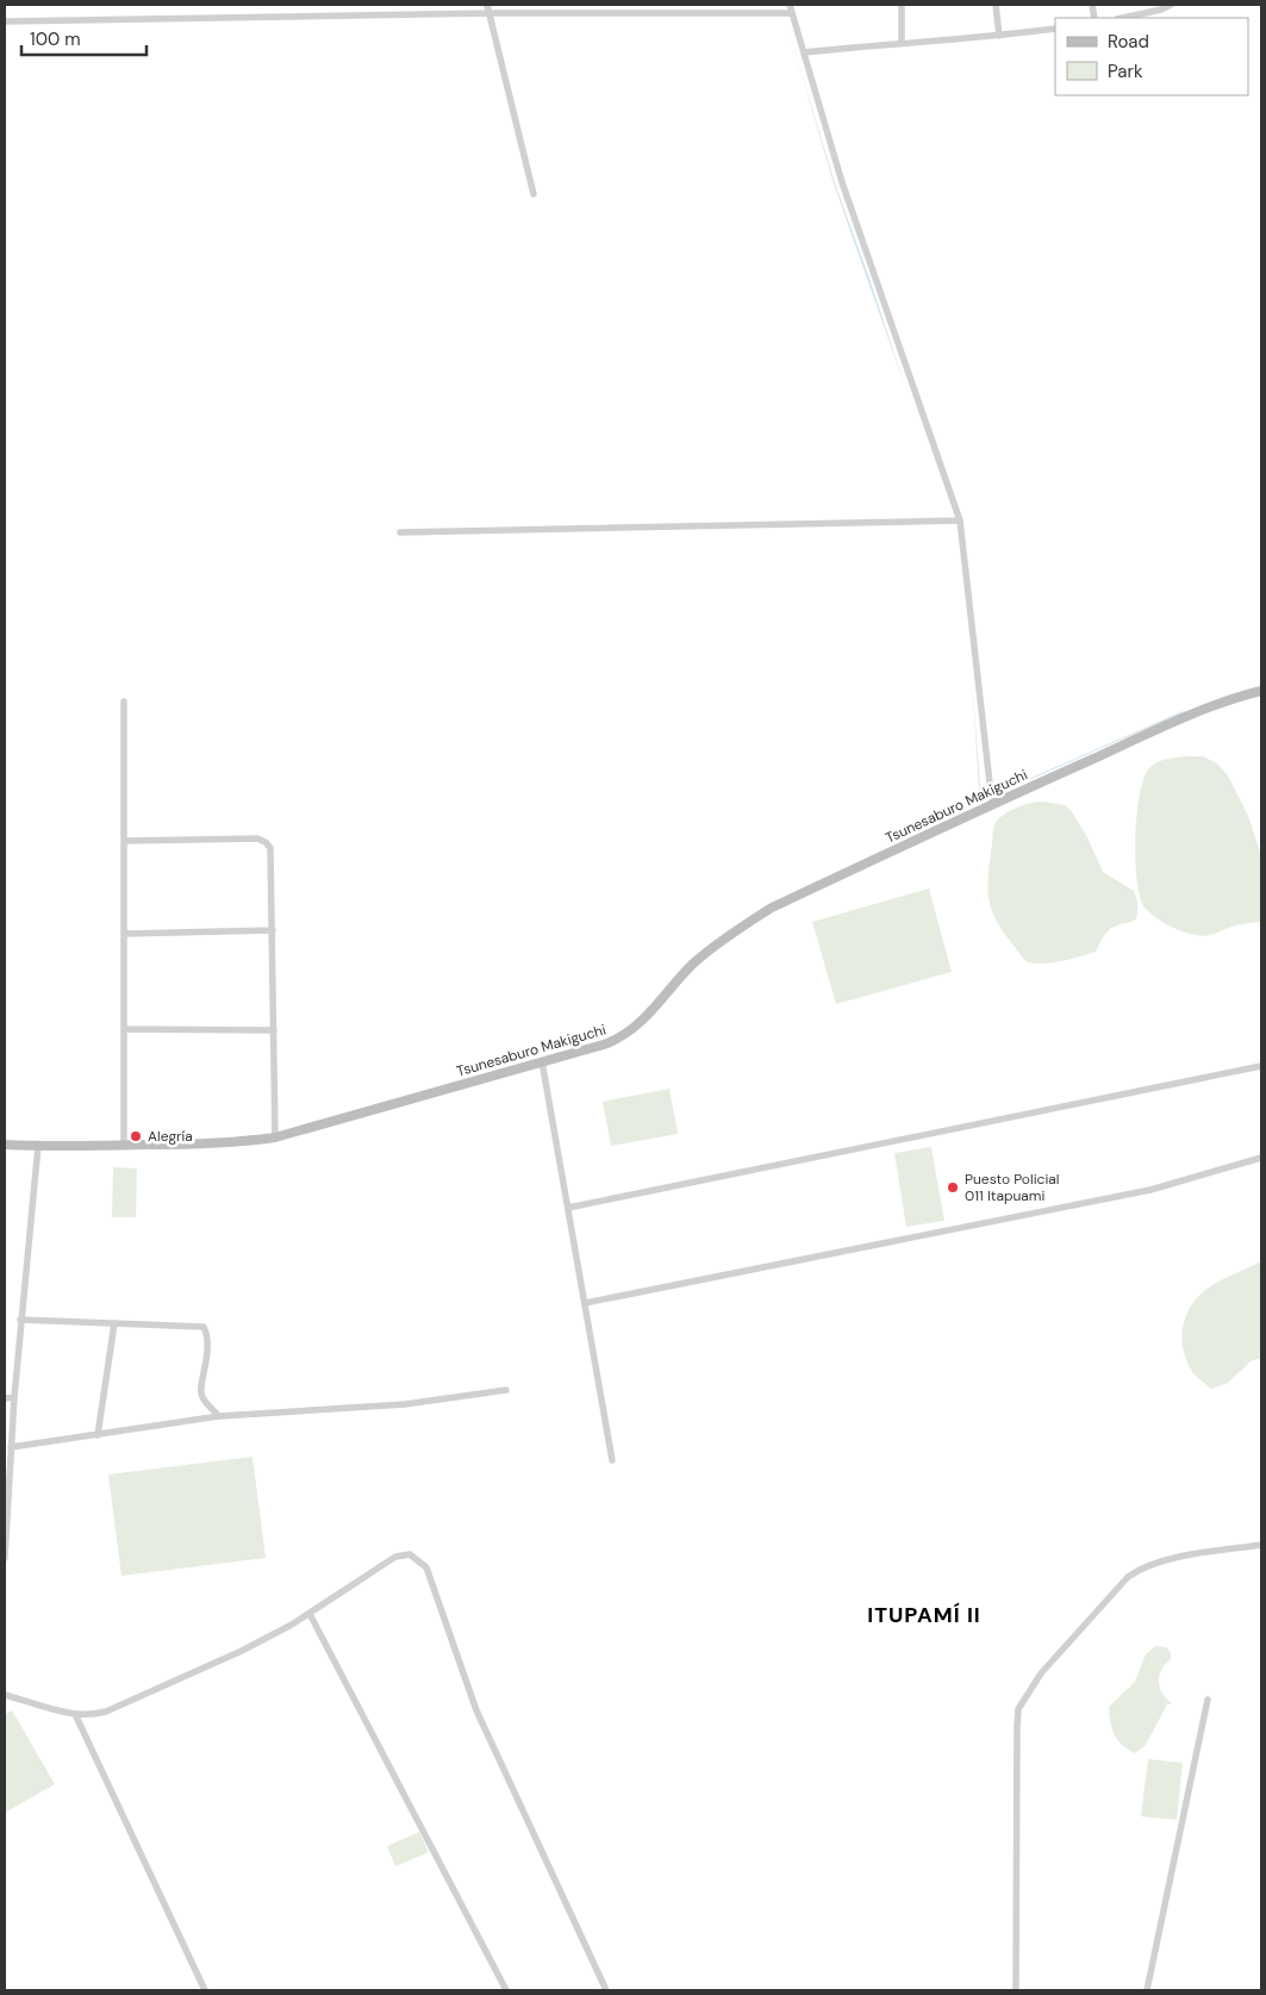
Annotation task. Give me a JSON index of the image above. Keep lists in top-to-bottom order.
{
  "streets": {
    "street": ["Tsunesaburo Makiguchi"]
  },
  "districts": ["ITUPAMÍ II"],
  "places": ["Alegría", "Puesto Policial 011 Itapuami"],
  "legend": ["Road", "Park"],
  "scale_bar": "100 m"
}
